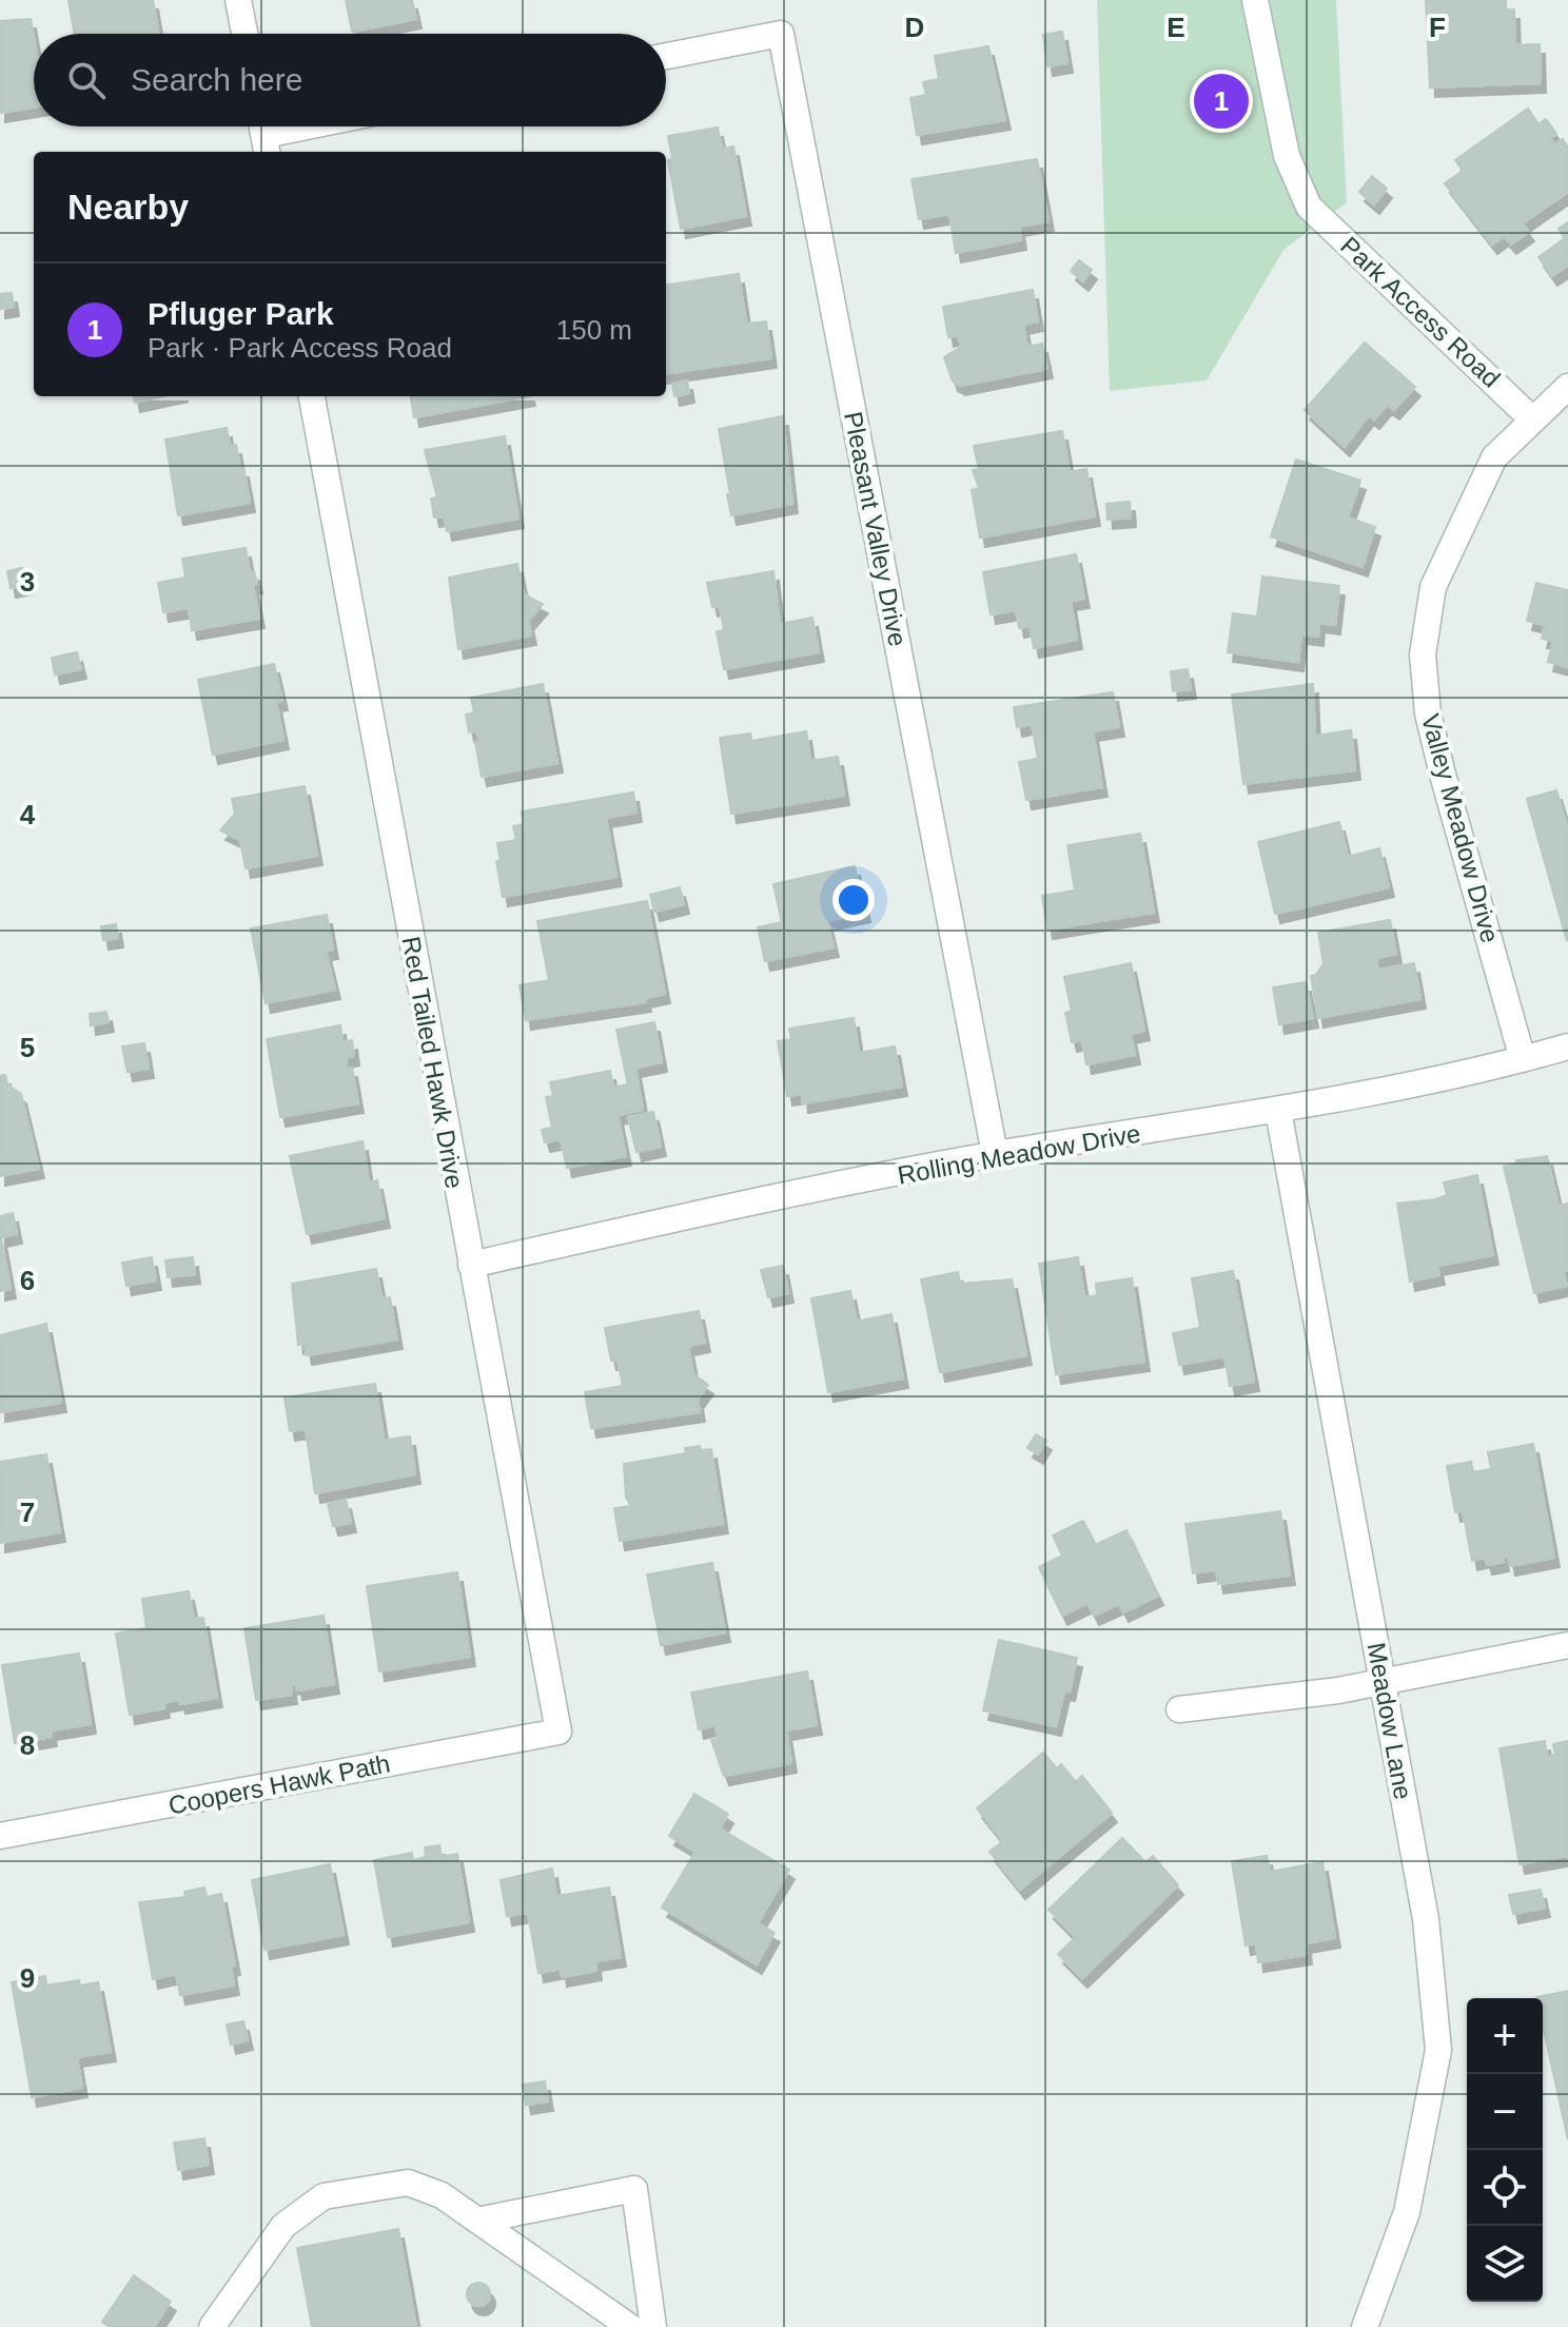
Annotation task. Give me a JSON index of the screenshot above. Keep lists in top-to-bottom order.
{
  "streets": {
    "street": [
      "Park Access Road",
      "Pleasant Valley Drive",
      "Valley Meadow Drive",
      "Red Tailed Hawk Drive",
      "Rolling Meadow Drive",
      "Meadow Lane",
      "Coopers Hawk Path"
    ]
  },
  "crossings": [
    ["Park Access Road", "Valley Meadow Drive"],
    ["Pleasant Valley Drive", "Rolling Meadow Drive"],
    ["Valley Meadow Drive", "Rolling Meadow Drive"],
    ["Red Tailed Hawk Drive", "Rolling Meadow Drive"],
    ["Red Tailed Hawk Drive", "Coopers Hawk Path"],
    ["Rolling Meadow Drive", "Meadow Lane"]
  ],
  "page": {
    "search": "Search here",
    "pins": "1",
    "heading": "Nearby",
    "list": [
      {
        "mark": "1",
        "name": "Pfluger Park",
        "note": "Park · Park Access Road",
        "value": "150 m"
      }
    ],
    "map_buttons": ["+", "−"]
  },
  "grid": {
    "columns": ["D", "E", "F"],
    "rows": [
      "3",
      "4",
      "5",
      "6",
      "7",
      "8",
      "9"
    ]
  }
}
